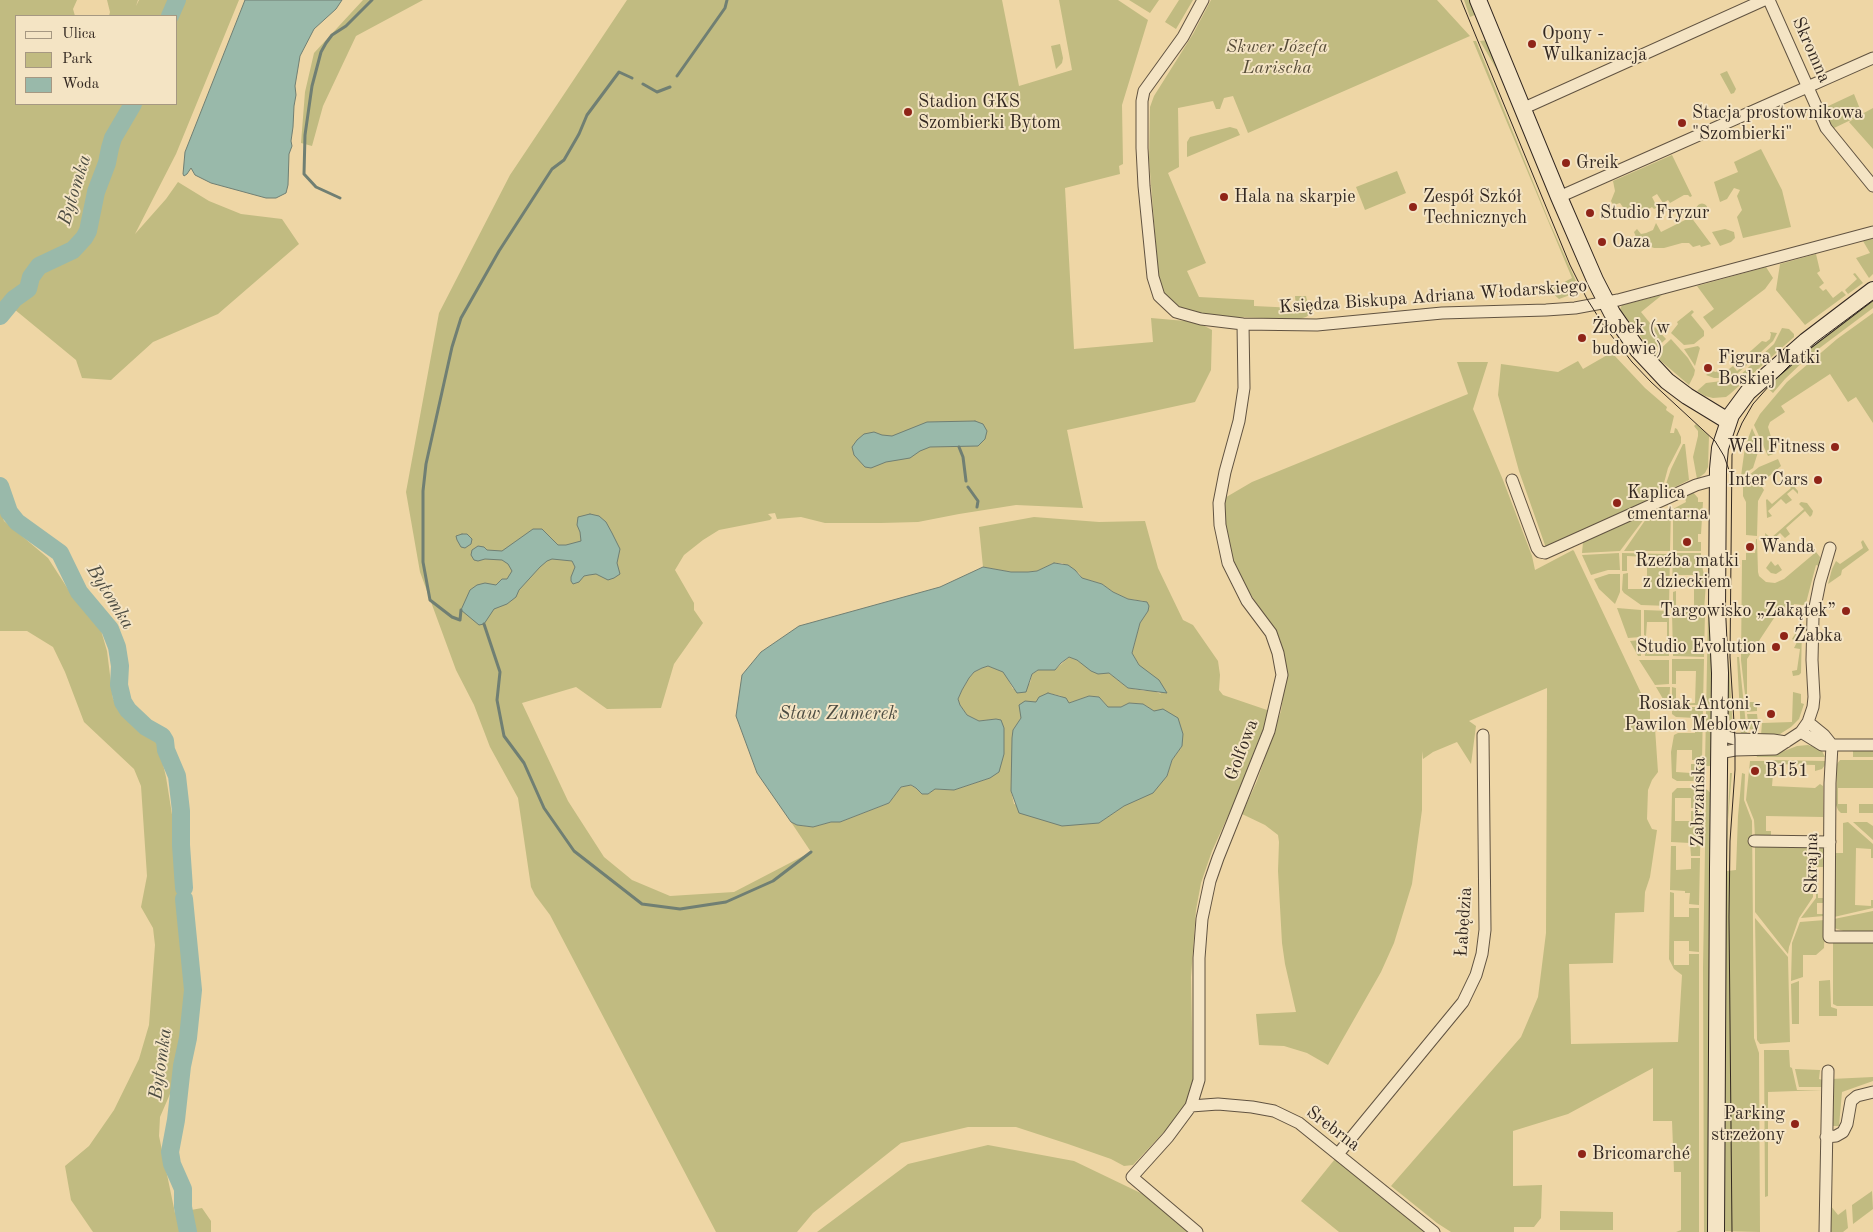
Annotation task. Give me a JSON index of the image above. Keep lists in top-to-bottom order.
{
  "streets": {
    "main road": ["Zabrzańska"],
    "street": [
      "Skromna",
      "Księdza Biskupa Adriana Włodarskiego",
      "Golfowa",
      "Skrajna",
      "Łabędzia",
      "Srebrna"
    ]
  },
  "crossings": [
    ["Księdza Biskupa Adriana Włodarskiego", "Golfowa"],
    ["Golfowa", "Srebrna"],
    ["Łabędzia", "Srebrna"]
  ],
  "water": ["Bytomka", "Staw Zumerek"],
  "parks": ["Skwer Józefa Larischa"],
  "places": [
    "Opony - Wulkanizacja",
    "Stadion GKS Szombierki Bytom",
    "Stacja prostownikowa \"Szombierki\"",
    "Greik",
    "Hala na skarpie",
    "Zespół Szkół Technicznych",
    "Studio Fryzur",
    "Oaza",
    "Żłobek (w budowie)",
    "Figura Matki Boskiej",
    "Well Fitness",
    "Inter Cars",
    "Kaplica cmentarna",
    "Rzeźba matki z dzieckiem",
    "Wanda",
    "Targowisko „Zakątek”",
    "Żabka",
    "Studio Evolution",
    "Rosiak Antoni - Pawilon Meblowy",
    "B151",
    "Parking strzeżony",
    "Bricomarché"
  ],
  "legend": ["Ulica", "Park", "Woda"]
}
